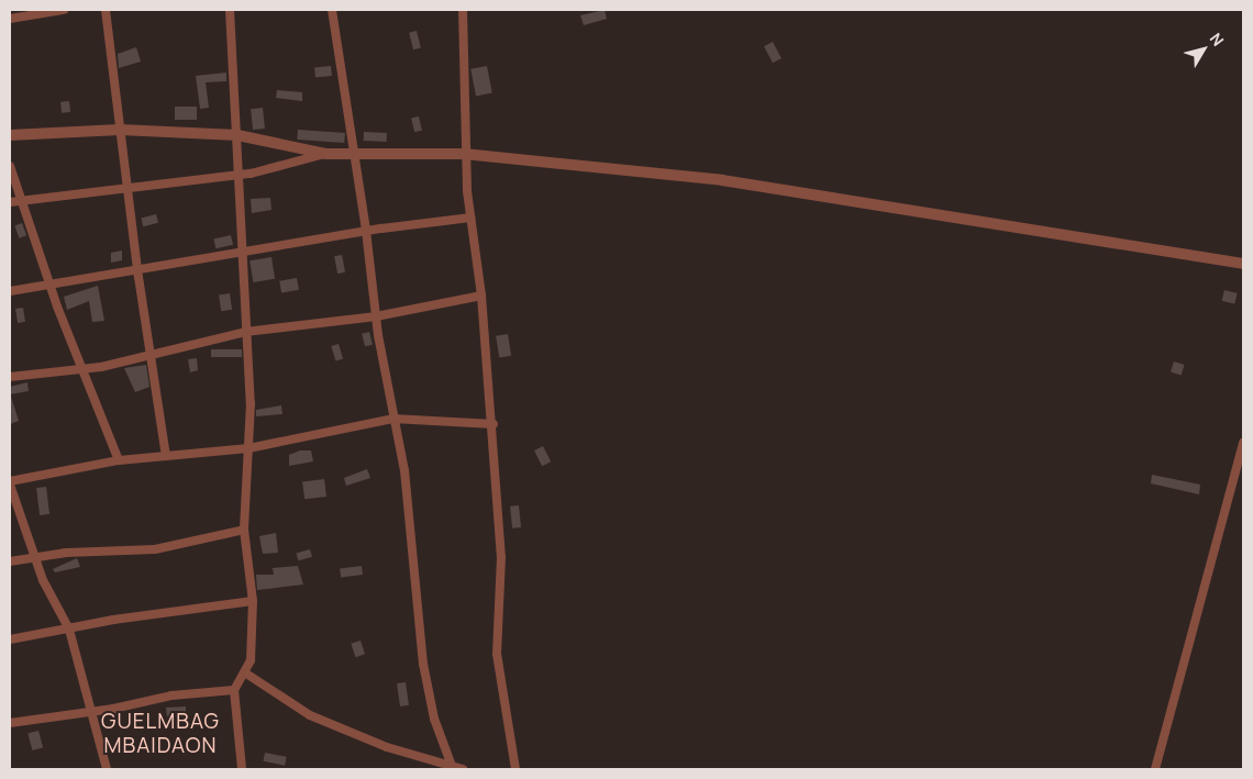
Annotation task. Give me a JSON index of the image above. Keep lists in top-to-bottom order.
{
  "districts": ["GUELMBAG MBAIDAON"],
  "north": "top right"
}
